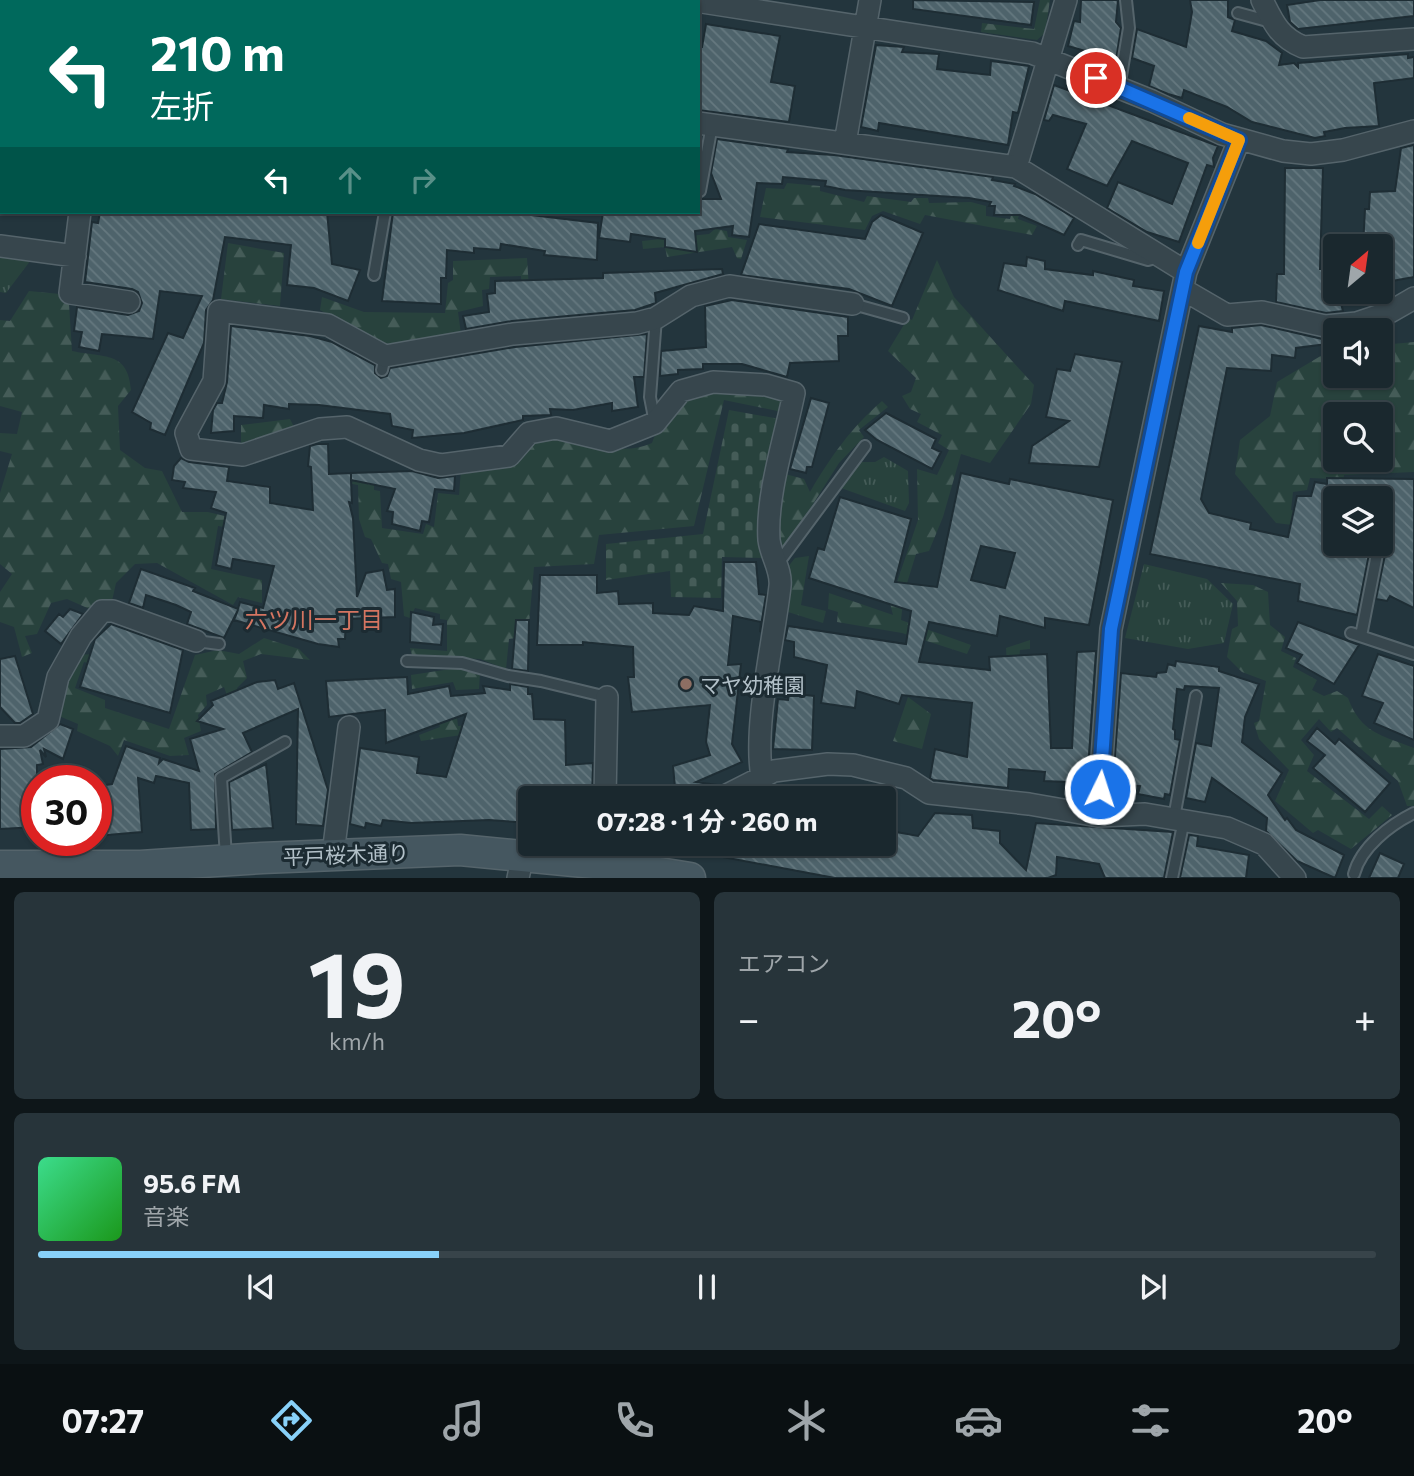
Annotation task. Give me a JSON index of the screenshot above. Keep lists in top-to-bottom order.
{
  "streets": {
    "main road": ["平戸桜木通り"]
  },
  "districts": ["六ツ川一丁目"],
  "places": ["マヤ幼稚園"],
  "north": "top right",
  "page": {
    "turn": ["210 m", "左折"],
    "limit": "30",
    "trip": "07:28 · 1 分 · 260 m",
    "tile": [
      ["19", "km/h"],
      "エアコン"
    ],
    "heat": ["−", "20°", "+"],
    "song": ["95.6 FM", "音楽"],
    "tabs": ["07:27", "20°"]
  }
}
